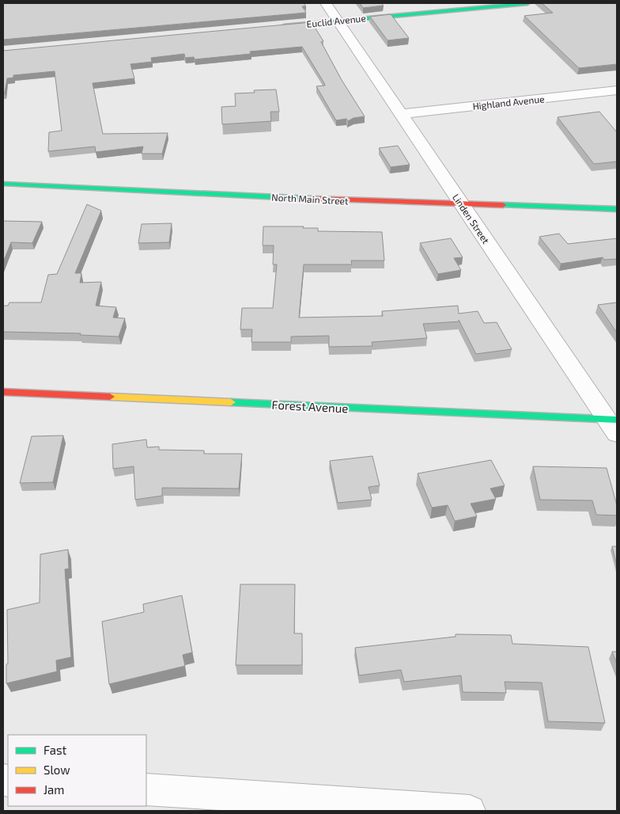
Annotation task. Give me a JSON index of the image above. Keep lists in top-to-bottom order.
{
  "streets": {
    "street": [
      "Euclid Avenue",
      "Highland Avenue",
      "North Main Street",
      "Linden Street",
      "Forest Avenue"
    ]
  },
  "crossings": [
    ["Euclid Avenue", "Linden Street"],
    ["Highland Avenue", "Linden Street"],
    ["North Main Street", "Linden Street"],
    ["Linden Street", "Forest Avenue"]
  ],
  "legend": ["Fast", "Slow", "Jam"]
}
